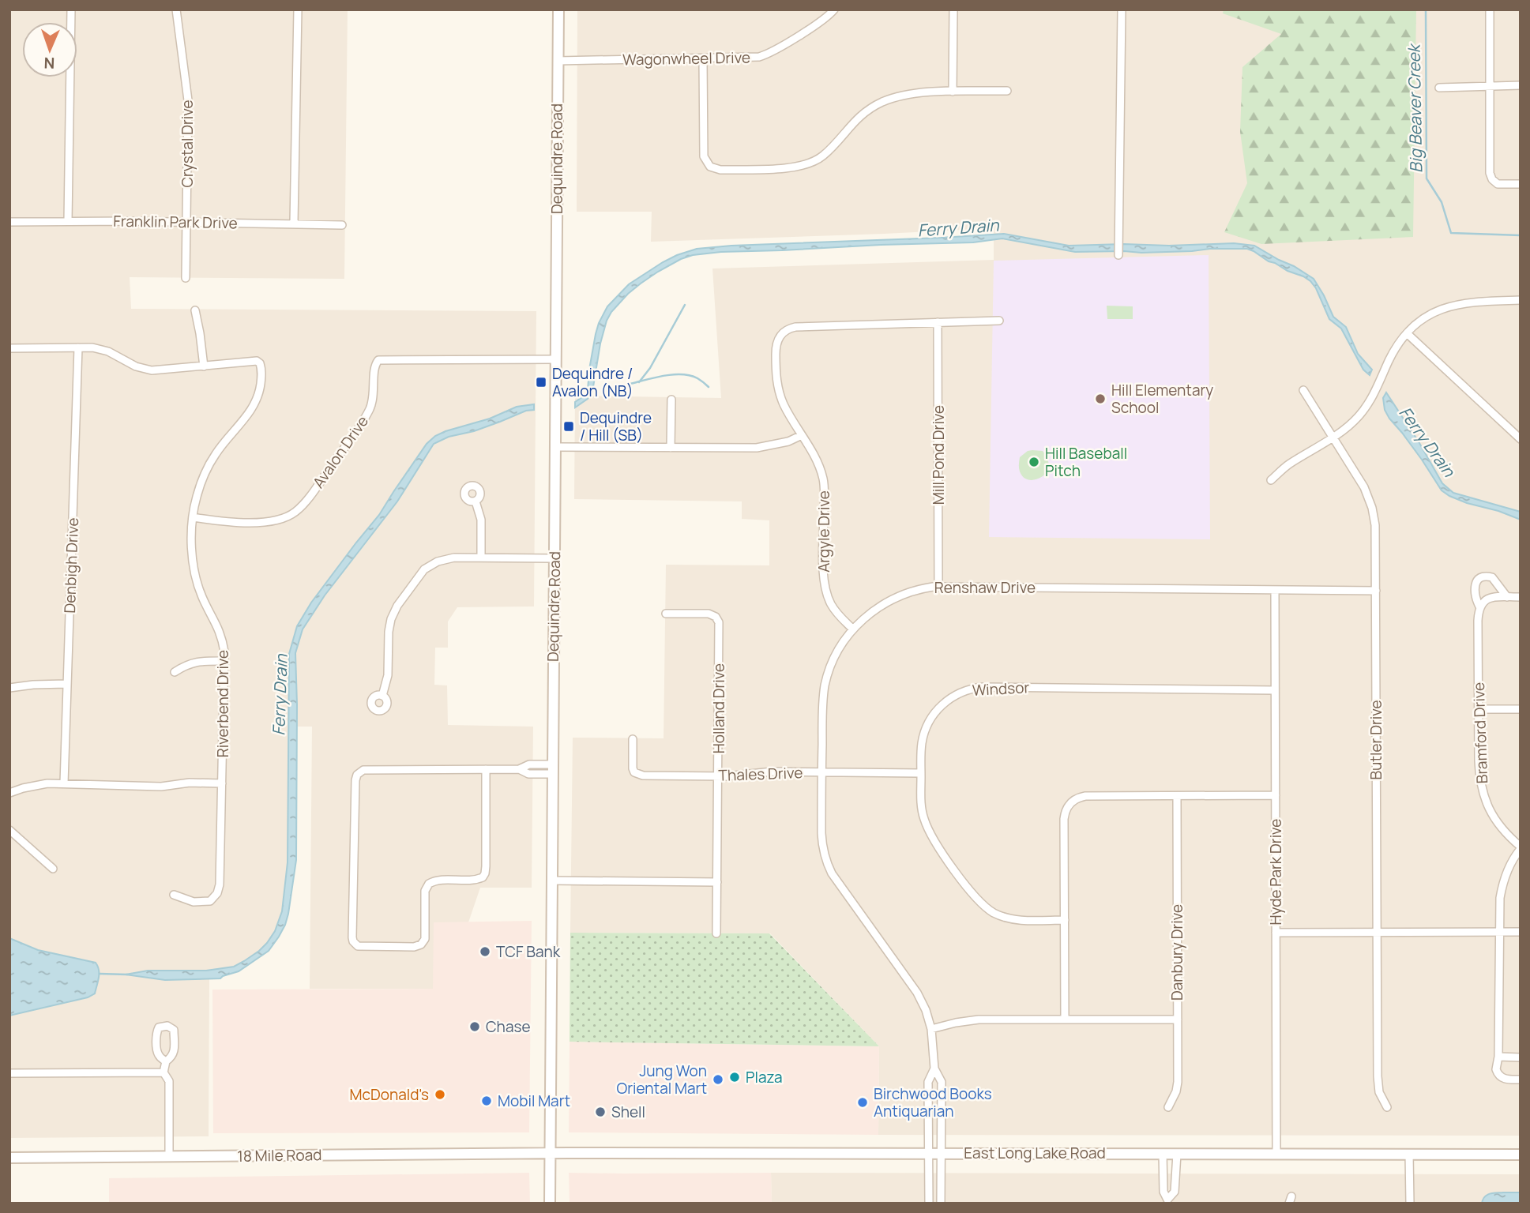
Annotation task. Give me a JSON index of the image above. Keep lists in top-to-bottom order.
{
  "streets": {
    "main road": ["Dequindre Road", "East Long Lake Road", "18 Mile Road"],
    "street": [
      "Wagonwheel Drive",
      "Crystal Drive",
      "Franklin Park Drive",
      "Avalon Drive",
      "Mill Pond Drive",
      "Argyle Drive",
      "Denbigh Drive",
      "Renshaw Drive",
      "Windsor",
      "Riverbend Drive",
      "Holland Drive",
      "Bramford Drive",
      "Butler Drive",
      "Thales Drive",
      "Hyde Park Drive",
      "Danbury Drive"
    ]
  },
  "crossings": [
    ["Wagonwheel Drive", "Dequindre Road"],
    ["Crystal Drive", "Franklin Park Drive"],
    ["Dequindre Road", "Avalon Drive"],
    ["Dequindre Road", "East Long Lake Road"],
    ["Dequindre Road", "18 Mile Road"],
    ["Avalon Drive", "Riverbend Drive"],
    ["Mill Pond Drive", "Argyle Drive"],
    ["Mill Pond Drive", "Renshaw Drive"],
    ["Argyle Drive", "Renshaw Drive"],
    ["Renshaw Drive", "Butler Drive"],
    ["Renshaw Drive", "Thales Drive"],
    ["Renshaw Drive", "Hyde Park Drive"],
    ["Renshaw Drive", "East Long Lake Road"],
    ["Windsor", "Thales Drive"],
    ["Windsor", "Hyde Park Drive"],
    ["Holland Drive", "Thales Drive"],
    ["Hyde Park Drive", "East Long Lake Road"],
    ["East Long Lake Road", "18 Mile Road"]
  ],
  "water": ["Big Beaver Creek", "Ferry Drain"],
  "places": {
    "transit": ["Dequindre / Avalon (NB)", "Dequindre / Hill (SB)"],
    "other": [
      "Hill Elementary School",
      "Hill Baseball Pitch",
      "TCF Bank",
      "Chase",
      "Plaza",
      "Jung Won Oriental Mart",
      "McDonald's",
      "Mobil Mart",
      "Birchwood Books Antiquarian",
      "Shell"
    ]
  },
  "north": "bottom"
}
